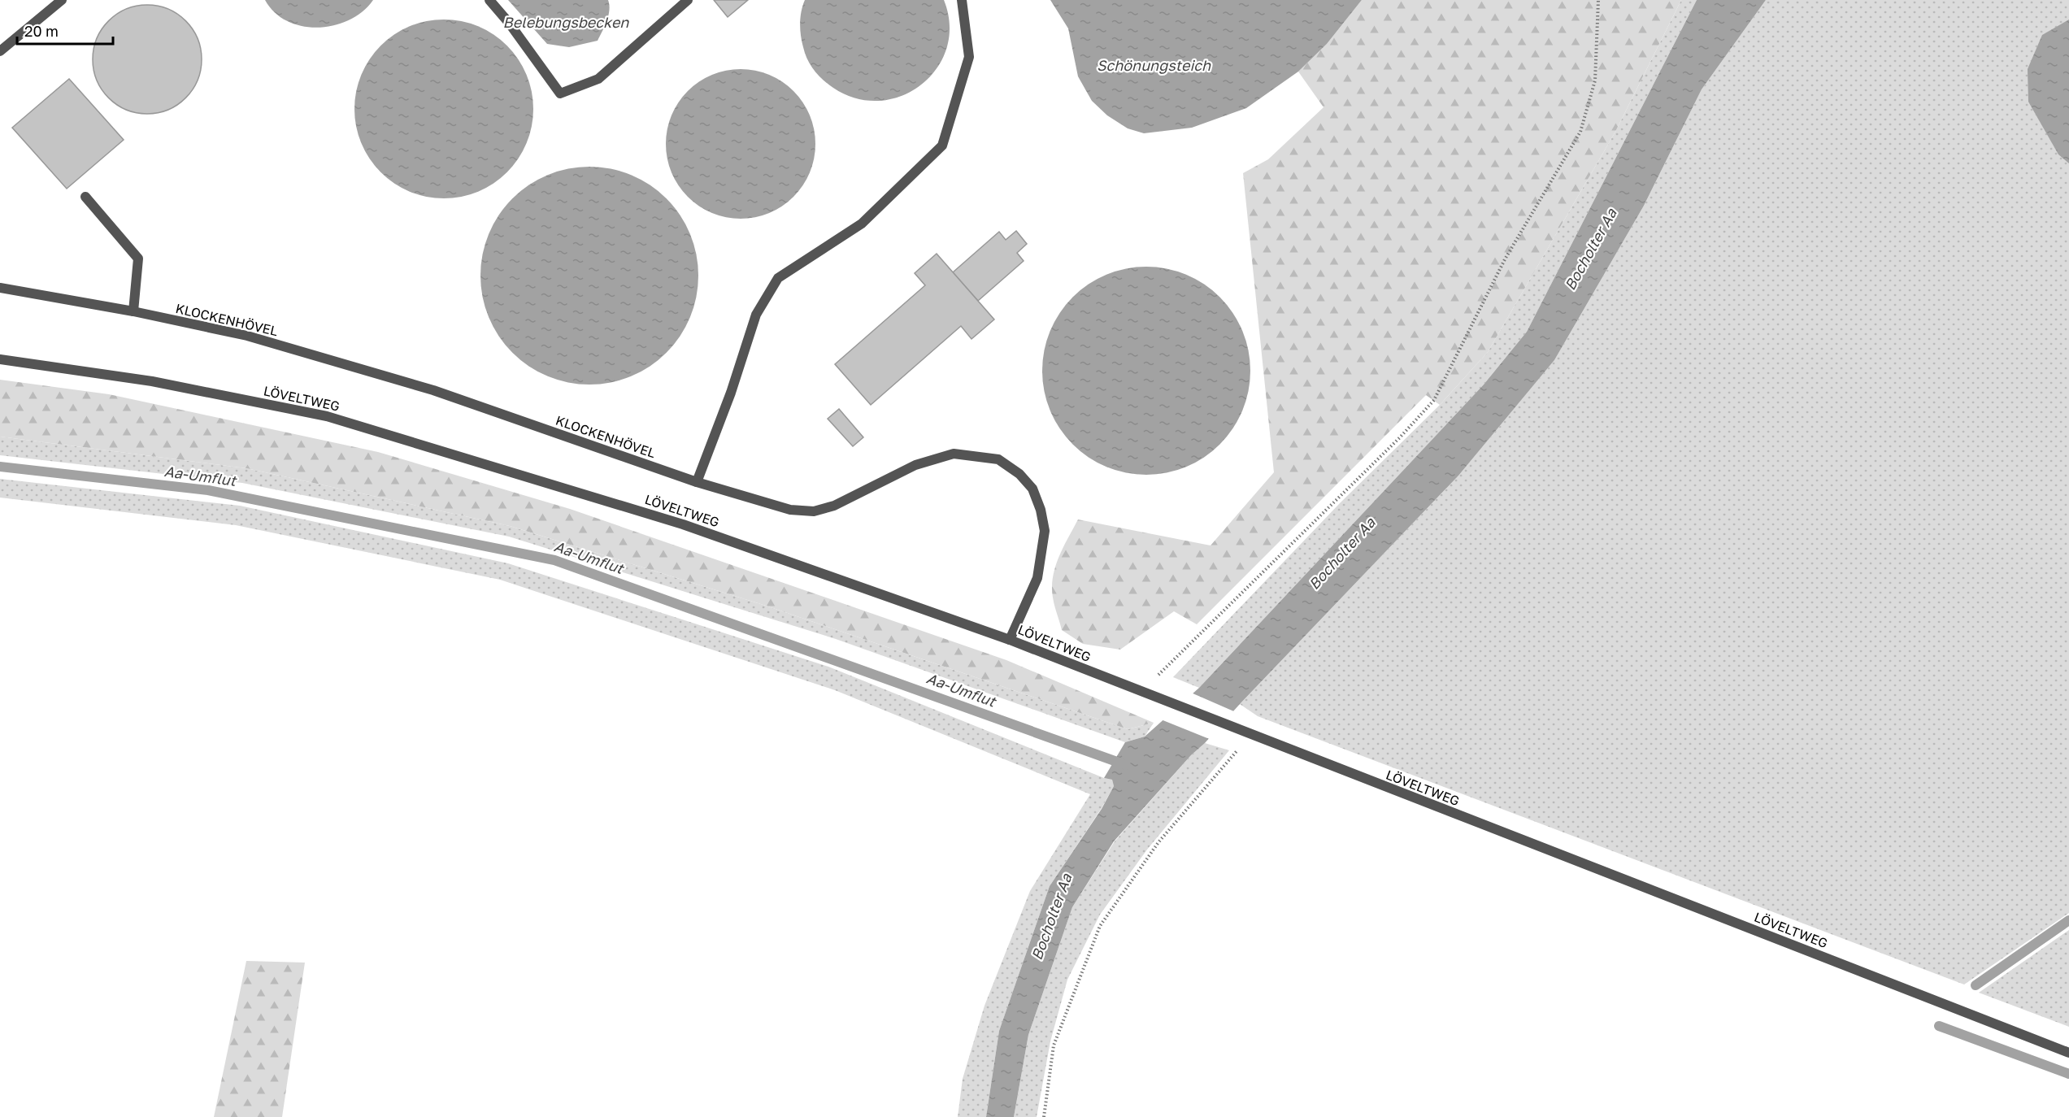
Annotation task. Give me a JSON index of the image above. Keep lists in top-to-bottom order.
{
  "streets": {
    "street": ["KLOCKENHÖVEL", "LÖVELTWEG"]
  },
  "crossings": [
    ["KLOCKENHÖVEL", "LÖVELTWEG"]
  ],
  "water": [
    "Belebungsbecken",
    "Schönungsteich",
    "Bocholter Aa",
    "Aa-Umflut"
  ],
  "scale_bar": "20 m"
}
